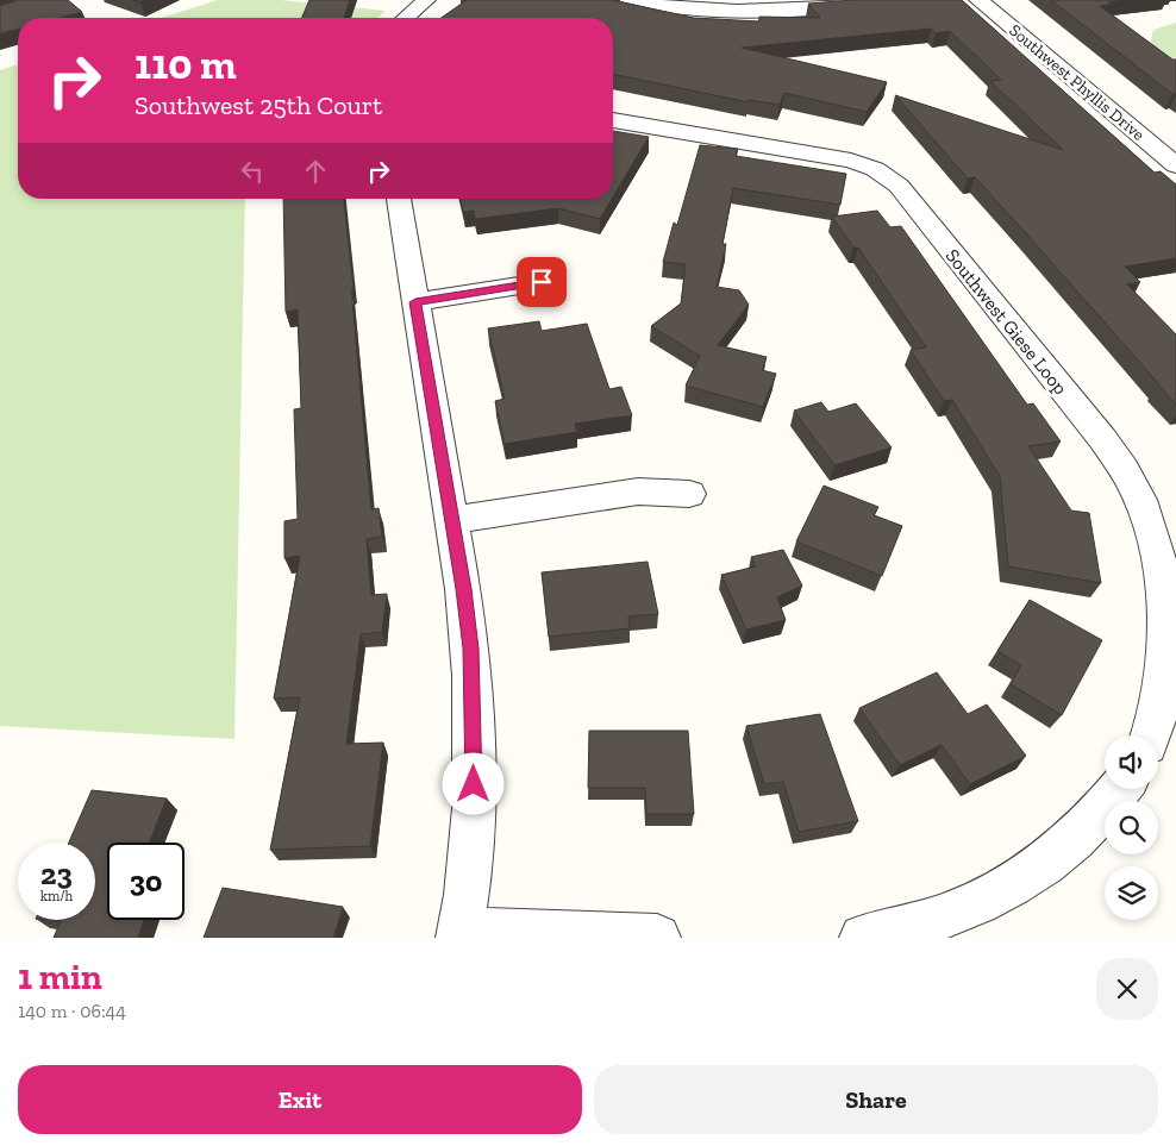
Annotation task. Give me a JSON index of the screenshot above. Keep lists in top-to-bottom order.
{
  "streets": {
    "street": ["Southwest Phyllis Drive", "Southwest Giese Loop"]
  },
  "page": {
    "turn": ["110 m", "Southwest 25th Court"],
    "speed": "23 km/h",
    "limit": "30",
    "heading": ["1 min", "140 m · 06:44"],
    "buttons": ["Exit", "Share"]
  }
}
